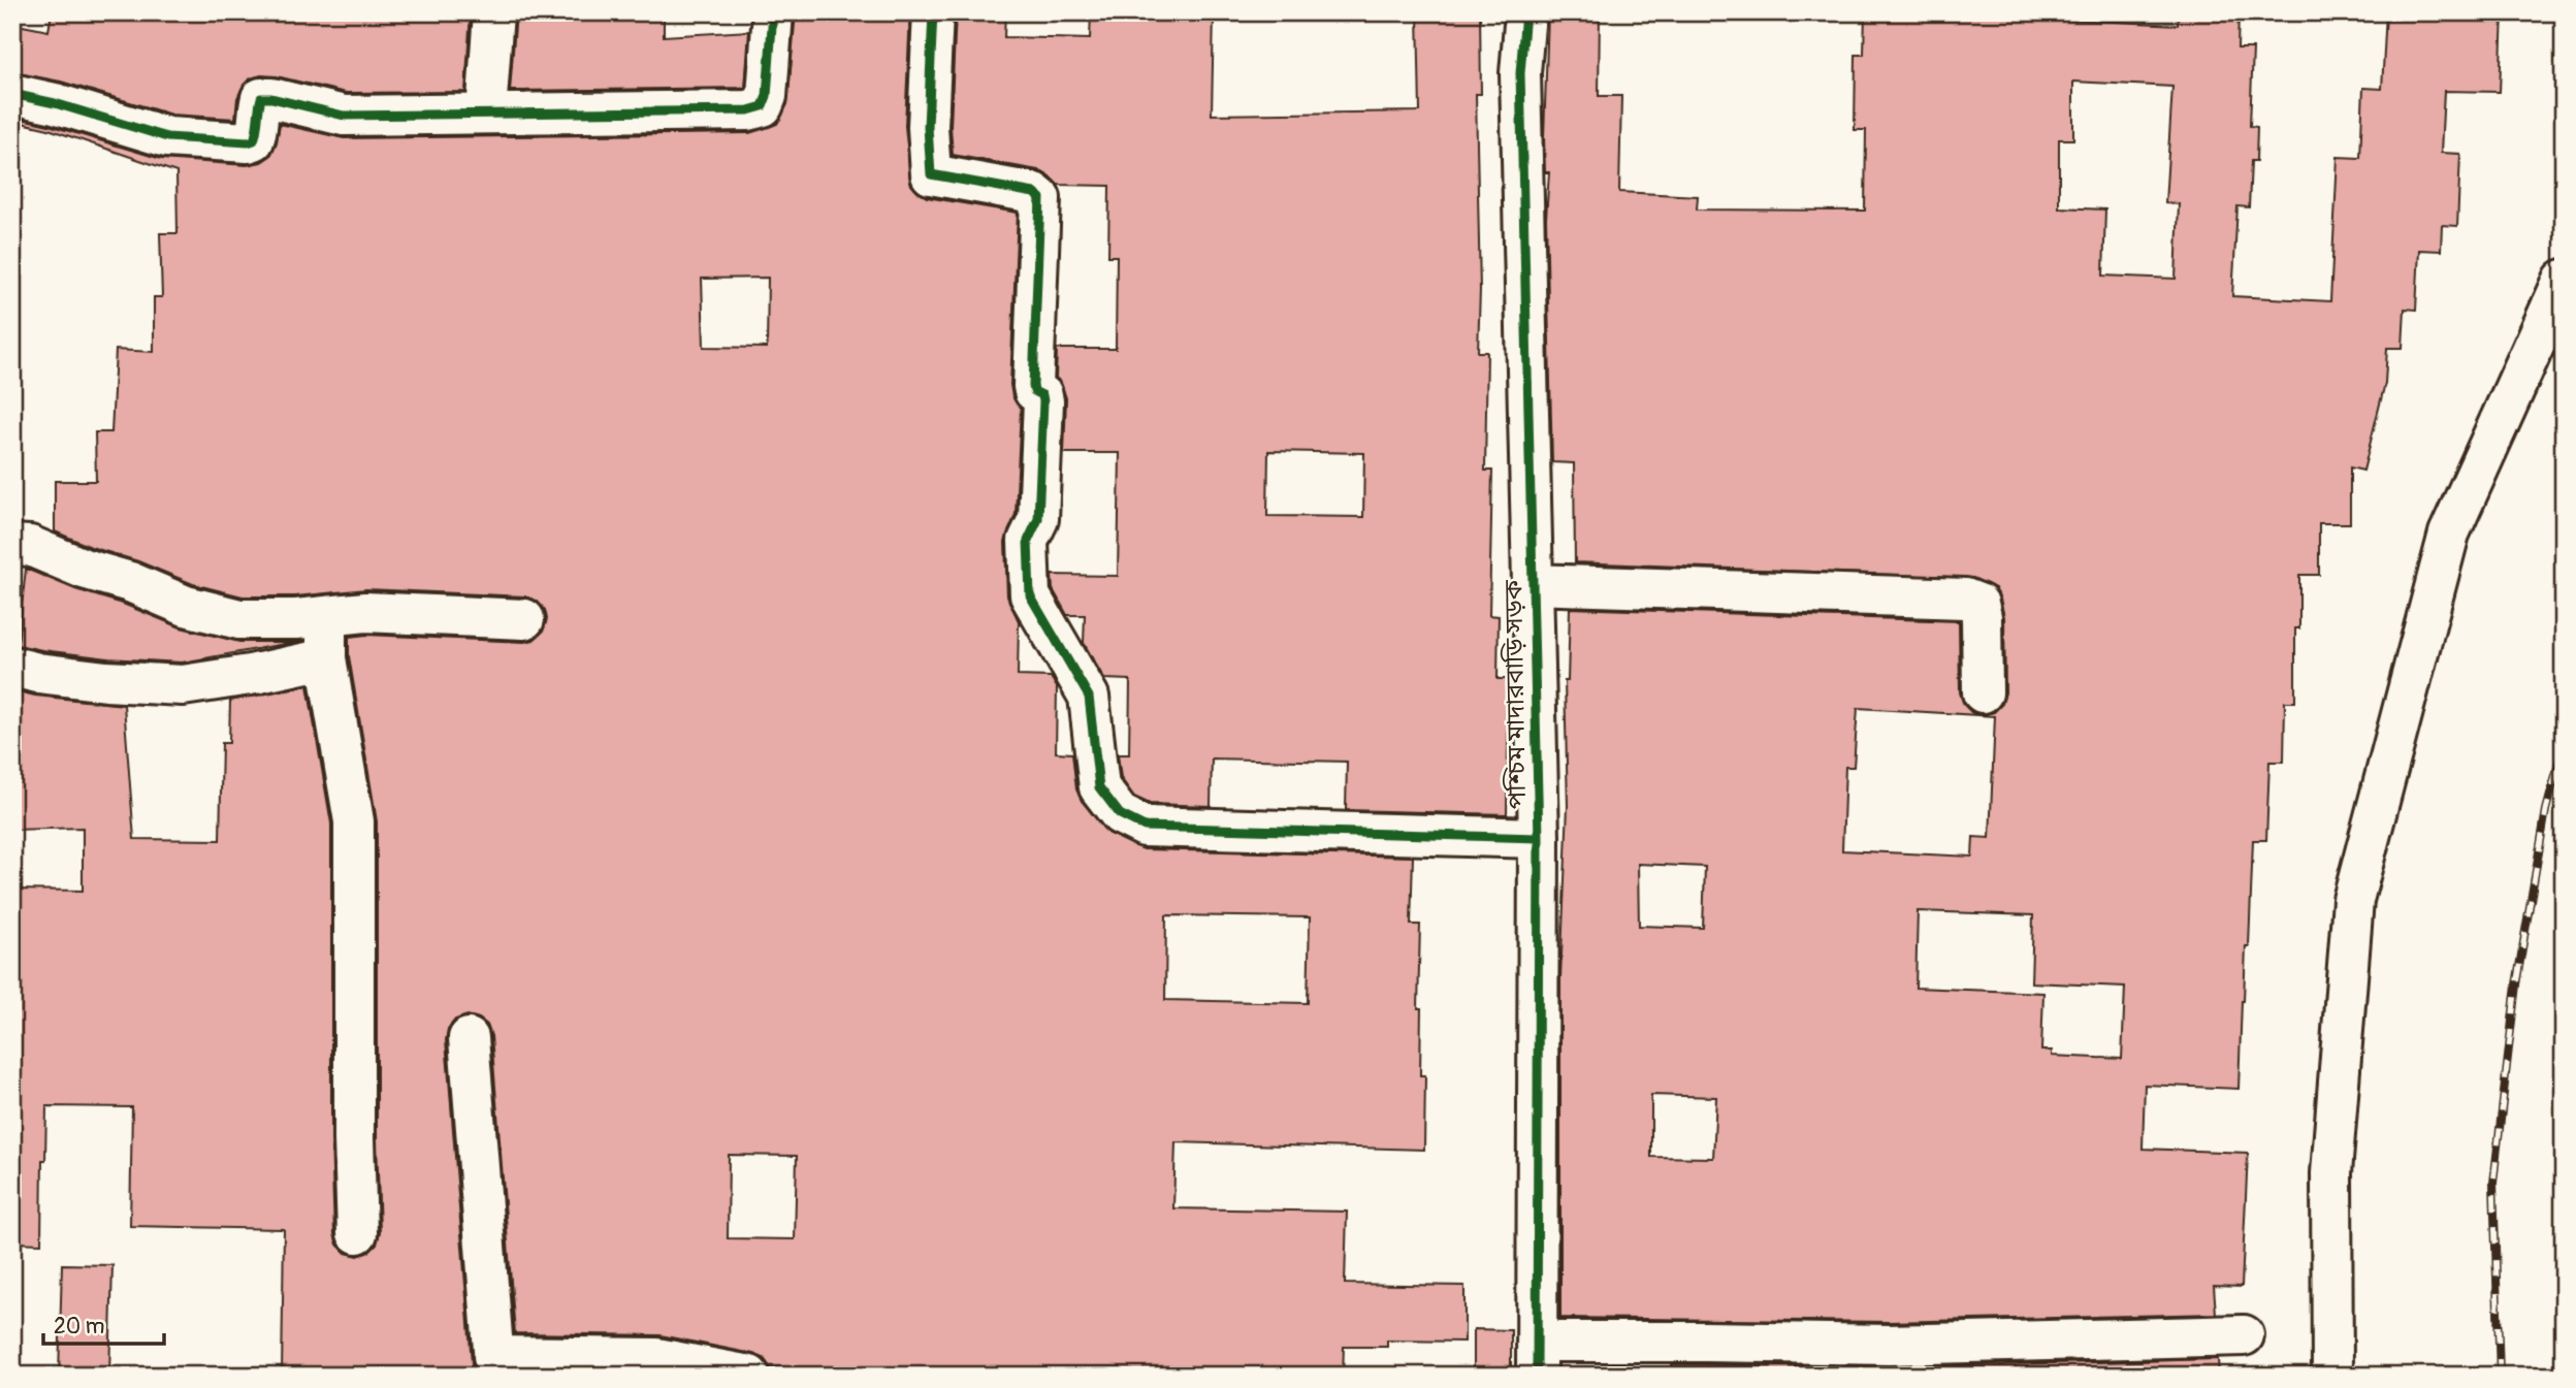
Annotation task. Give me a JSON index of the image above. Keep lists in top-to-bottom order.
{
  "streets": {
    "street": ["পশ্চিম মাদারবাড়ি সড়ক"]
  },
  "scale_bar": "20 m"
}
